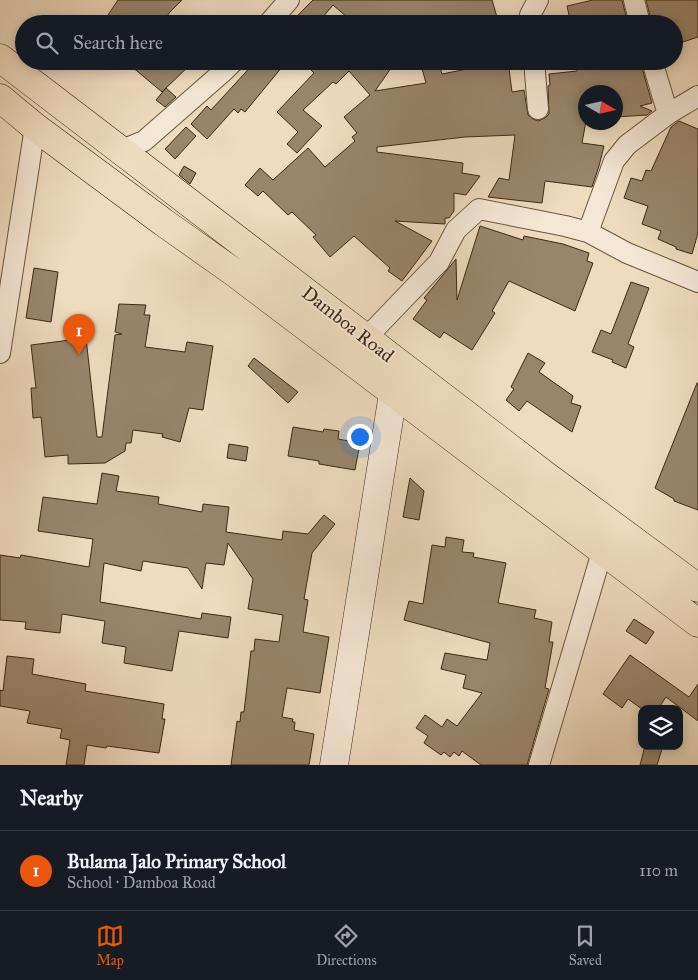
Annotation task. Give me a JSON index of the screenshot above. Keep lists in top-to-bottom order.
{
  "streets": {
    "main road": ["Damboa Road"]
  },
  "north": "right",
  "page": {
    "search": "Search here",
    "pins": "1",
    "heading": "Nearby",
    "list": [
      {
        "mark": "1",
        "name": "Bulama Jalo Primary School",
        "note": "School · Damboa Road",
        "value": "110 m"
      }
    ],
    "nav": ["Map", "Directions", "Saved"]
  }
}
